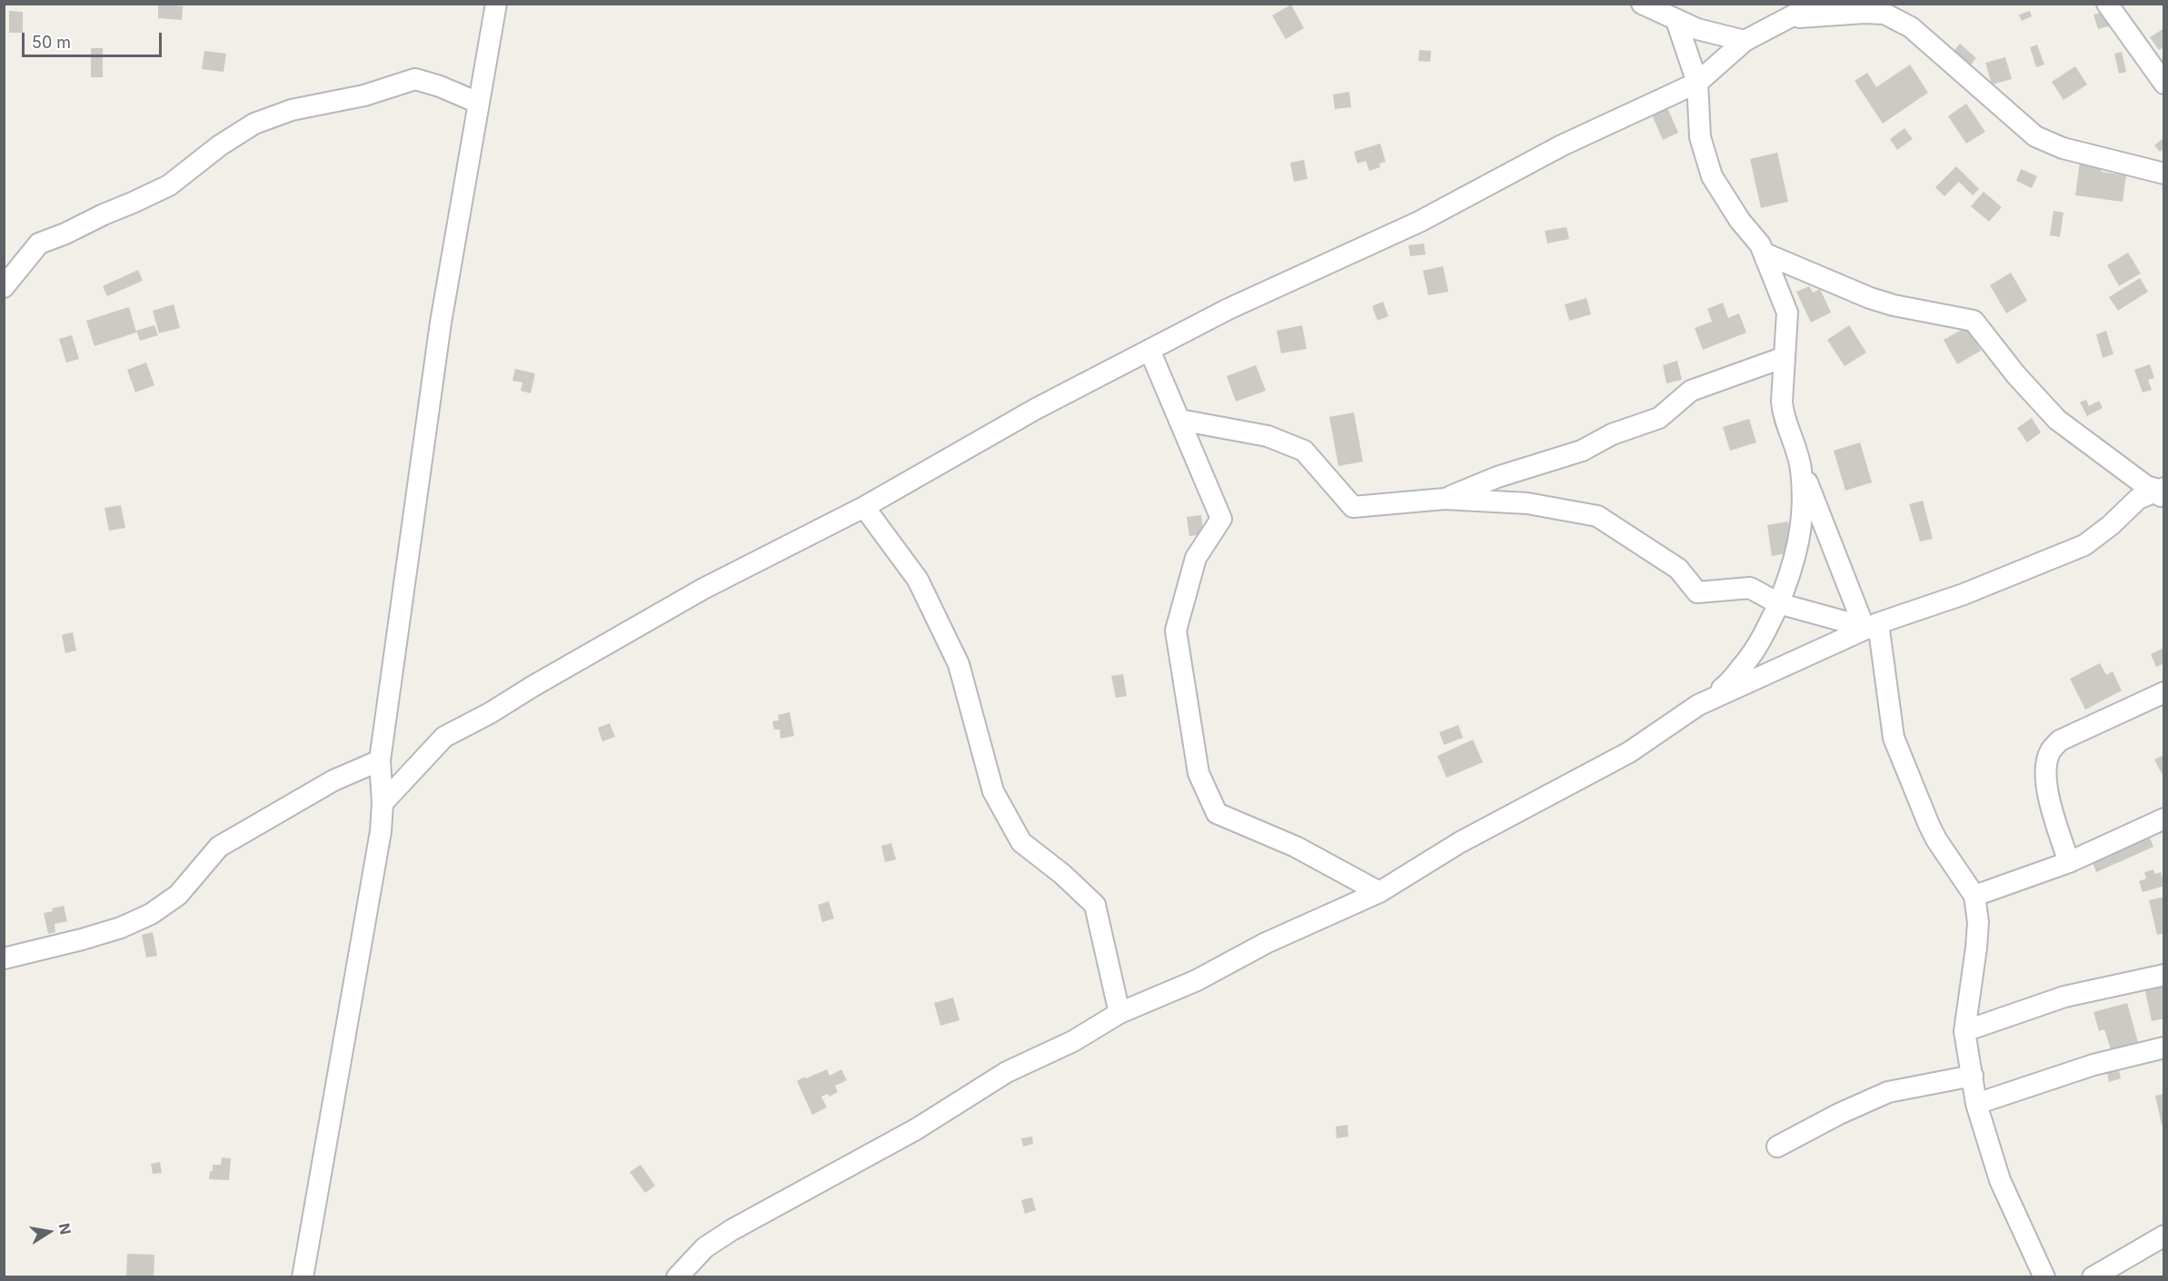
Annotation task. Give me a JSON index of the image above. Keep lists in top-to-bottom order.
{
  "scale_bar": "50 m",
  "north": "right"
}
